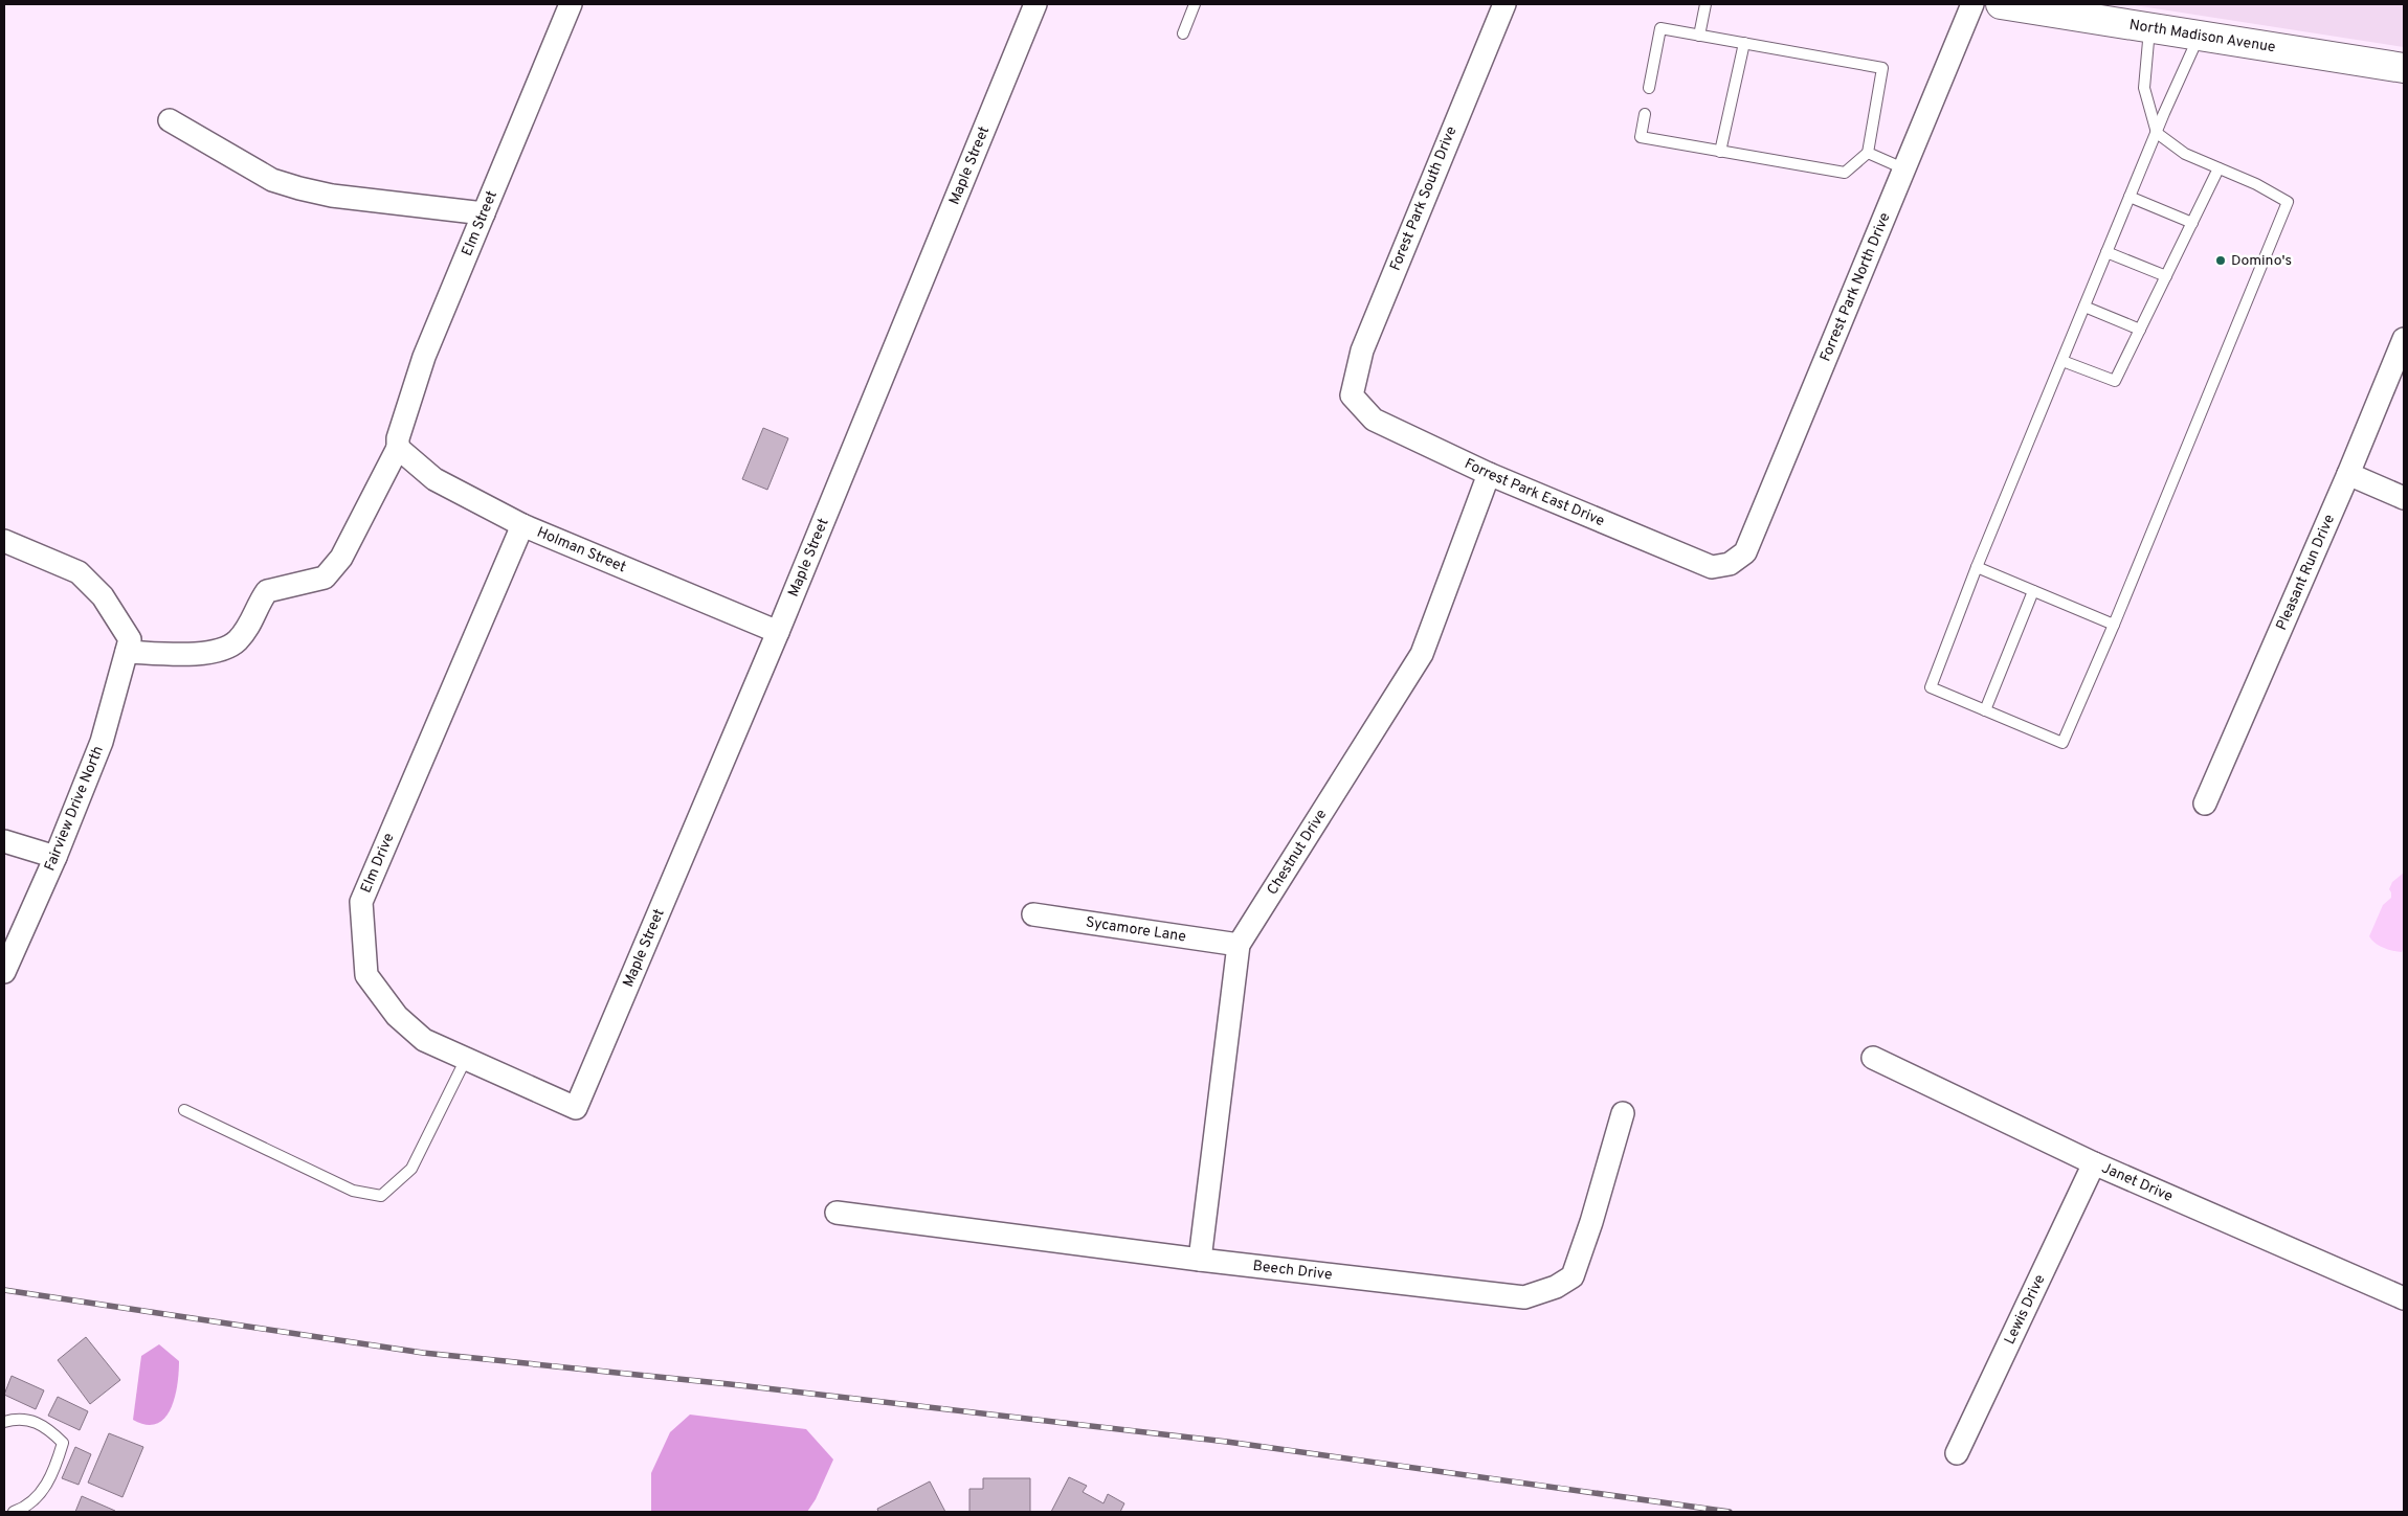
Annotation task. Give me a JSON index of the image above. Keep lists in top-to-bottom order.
{
  "streets": {
    "main road": ["North Madison Avenue"],
    "street": [
      "Maple Street",
      "Forest Park South Drive",
      "Elm Street",
      "Forrest Park North Drive",
      "Forrest Park East Drive",
      "Holman Street",
      "Pleasant Run Drive",
      "Fairview Drive North",
      "Chestnut Drive",
      "Elm Drive",
      "Sycamore Lane",
      "Janet Drive",
      "Beech Drive",
      "Lewis Drive"
    ]
  },
  "crossings": [
    ["Maple Street", "Holman Street"],
    ["Maple Street", "Elm Drive"],
    ["Forest Park South Drive", "Forrest Park East Drive"],
    ["Elm Street", "Holman Street"],
    ["Elm Street", "Fairview Drive North"],
    ["Forrest Park North Drive", "Forrest Park East Drive"],
    ["Forrest Park East Drive", "Chestnut Drive"],
    ["Holman Street", "Elm Drive"],
    ["Chestnut Drive", "Sycamore Lane"],
    ["Chestnut Drive", "Beech Drive"],
    ["Janet Drive", "Lewis Drive"]
  ],
  "places": ["Domino's"]
}
